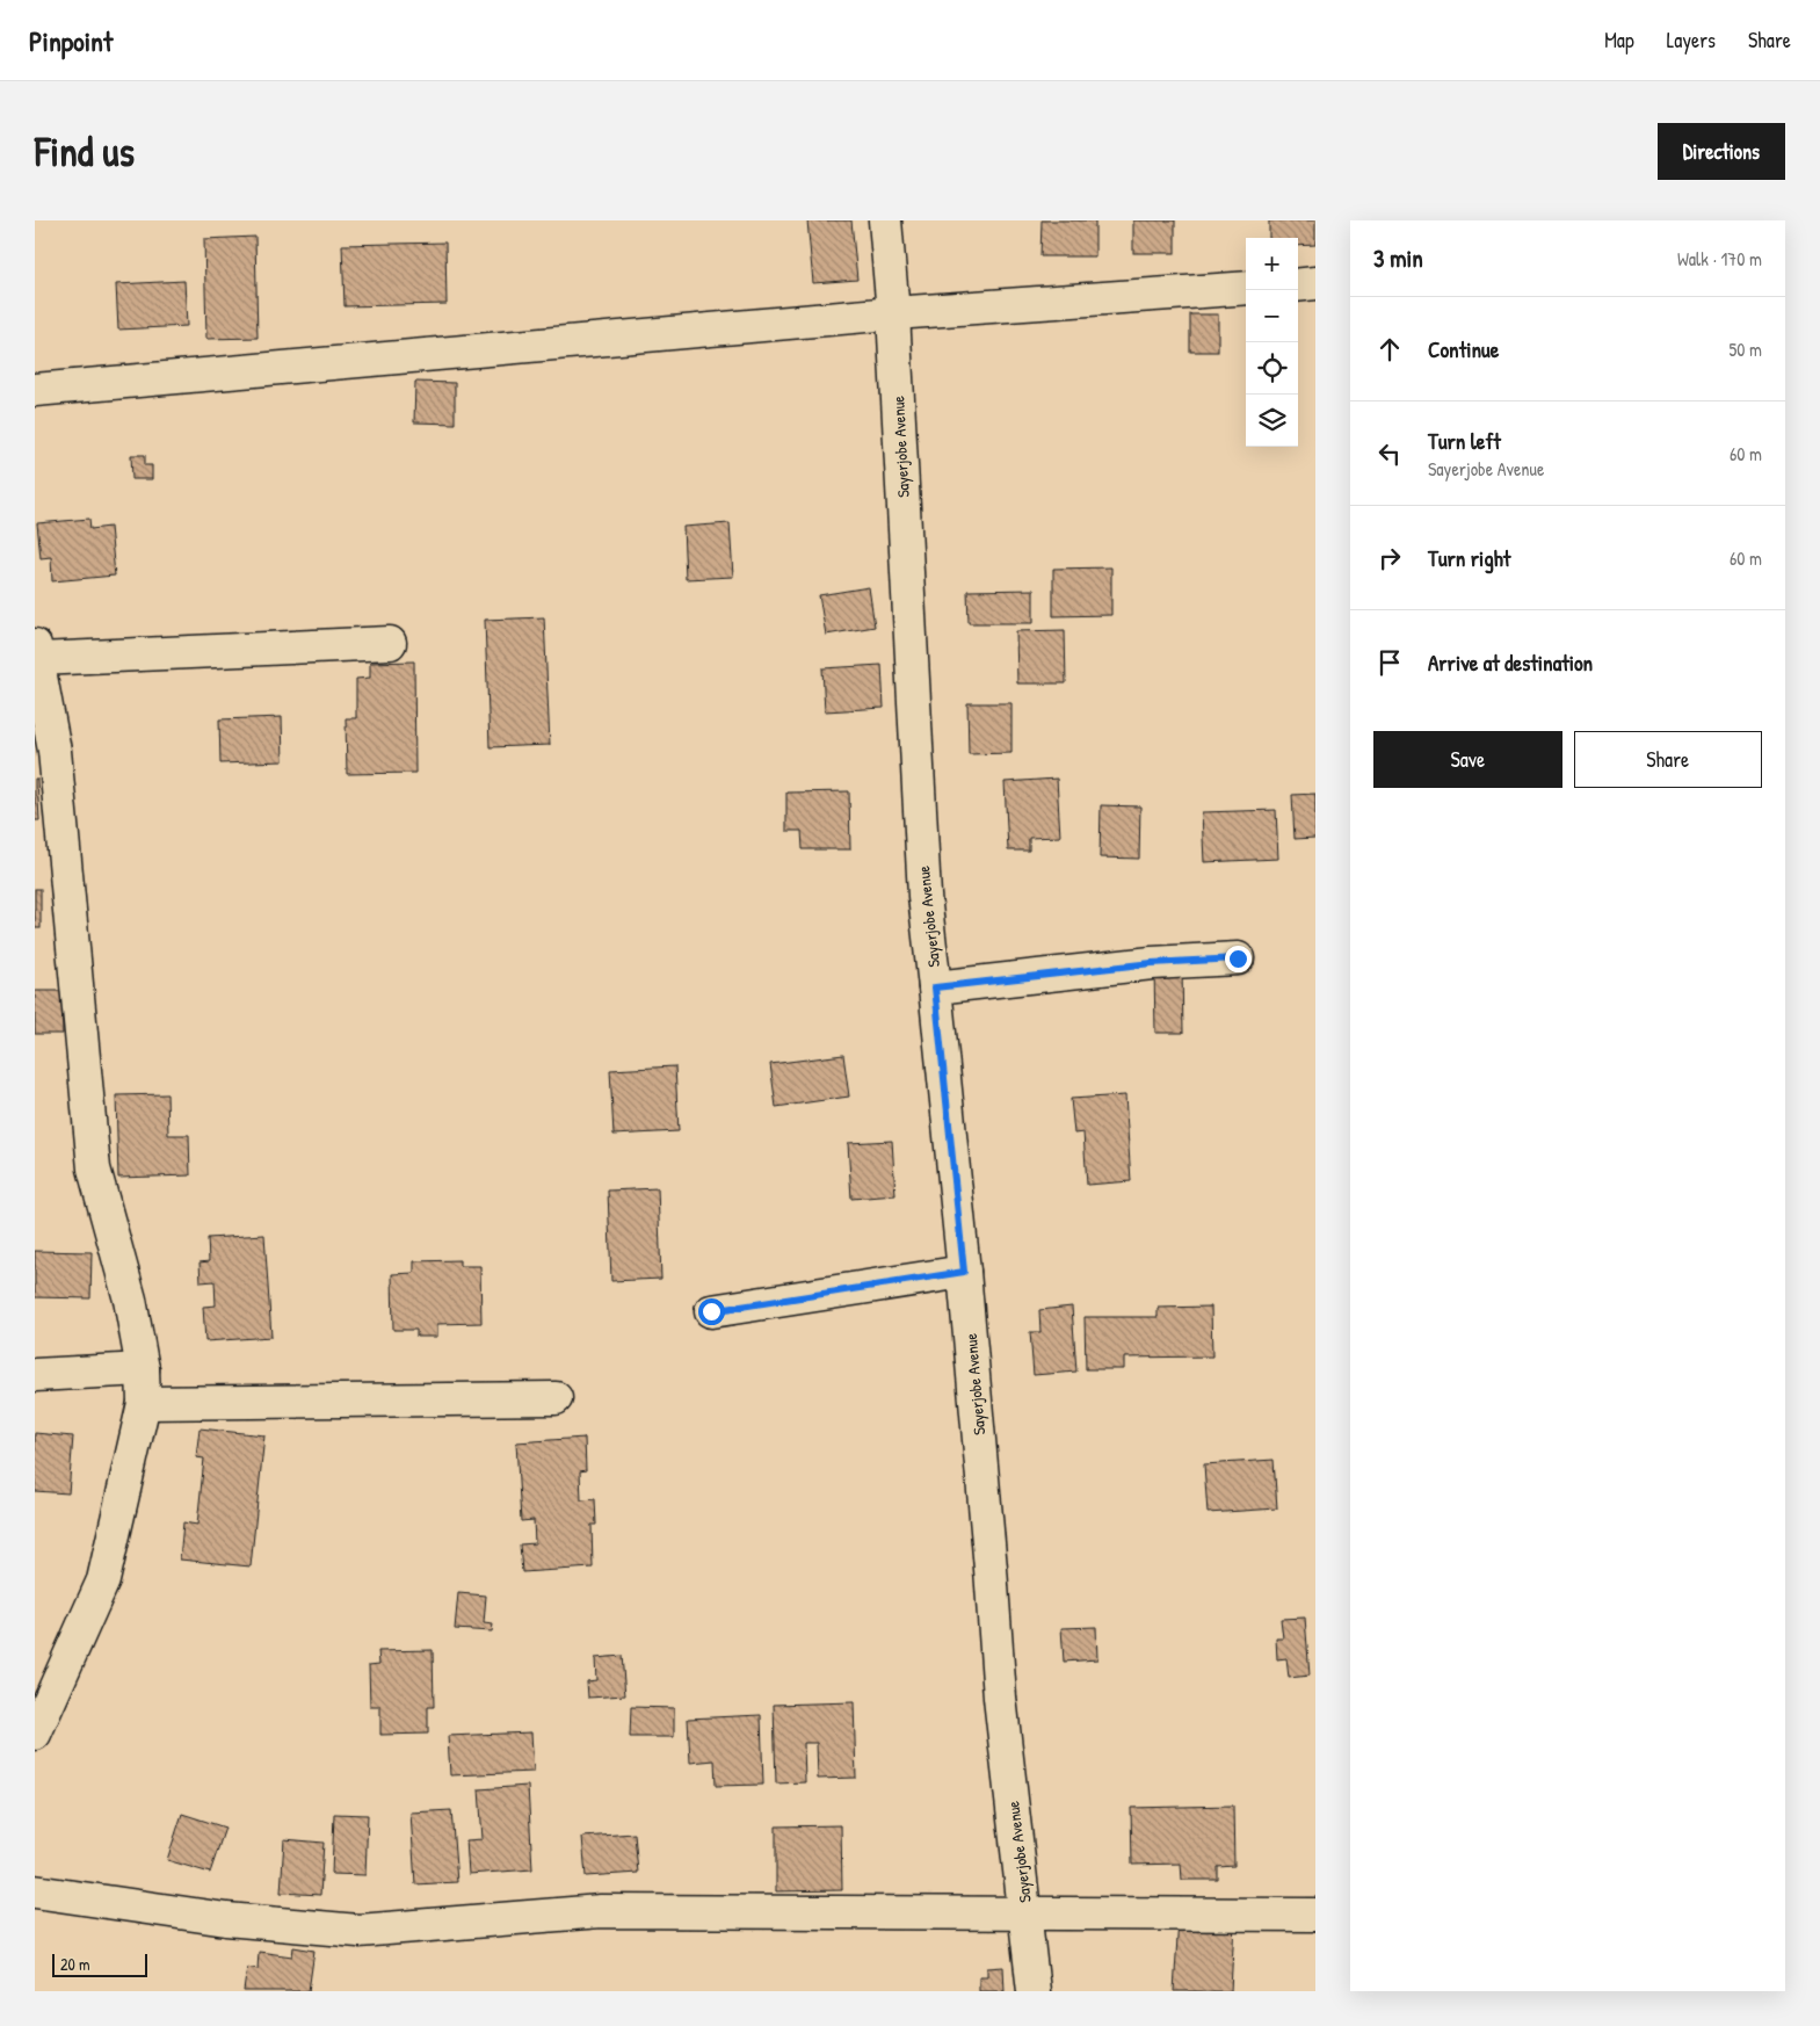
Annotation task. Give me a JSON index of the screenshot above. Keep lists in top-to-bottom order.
{
  "streets": {
    "street": ["Sayerjobe Avenue"]
  },
  "scale_bar": "20 m",
  "page": {
    "header": "Pinpoint",
    "nav": ["Map", "Layers", "Share"],
    "buttons": [
      "Directions",
      ["Save", "Share"]
    ],
    "title": "Find us",
    "heading": ["3 min", "Walk · 170 m"],
    "map_buttons": ["+", "−"],
    "list": [
      ["Continue", "50 m"],
      ["Turn left", "Sayerjobe Avenue", "60 m"],
      ["Turn right", "60 m"],
      "Arrive at destination"
    ],
    "scale": "20 m"
  }
}
